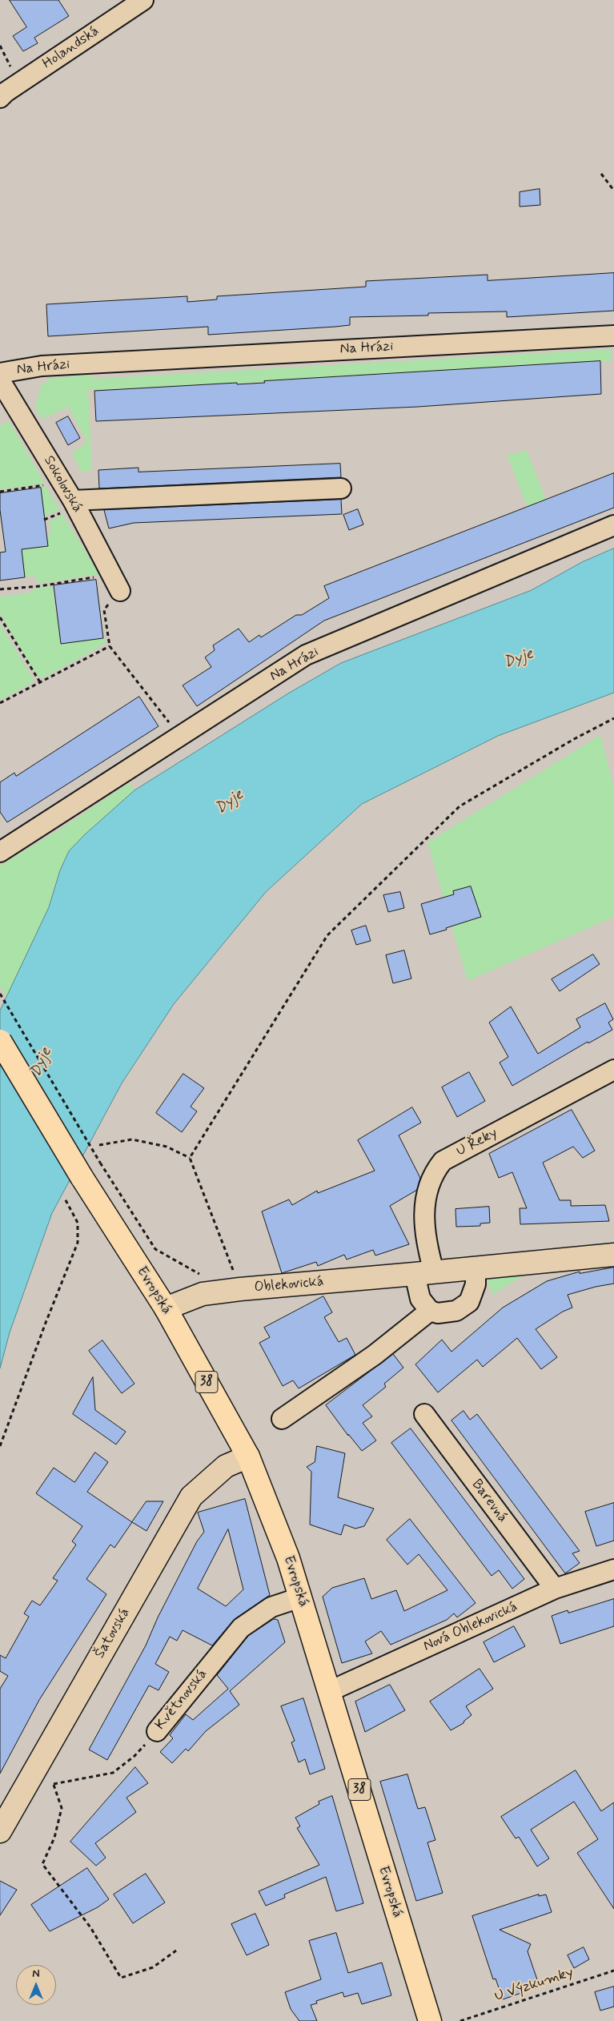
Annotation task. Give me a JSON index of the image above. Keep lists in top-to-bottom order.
{
  "streets": {
    "main road": [
      "Oblekovická",
      "Evropská",
      "38",
      "Šatovská"
    ],
    "street": [
      "Holandská",
      "Na Hrázi",
      "Sokolovská",
      "U Řeky",
      "Barevná",
      "Nová Oblekovická",
      "Květnovská"
    ],
    "path": ["U Výzkumky"]
  },
  "crossings": [
    ["U Řeky", "Oblekovická"],
    ["Oblekovická", "Evropská"],
    ["Evropská", "Nová Oblekovická"],
    ["Evropská", "Šatovská"],
    ["Evropská", "Květnovská"],
    ["Barevná", "Nová Oblekovická"]
  ],
  "water": ["Dyje"],
  "north": "top"
}
